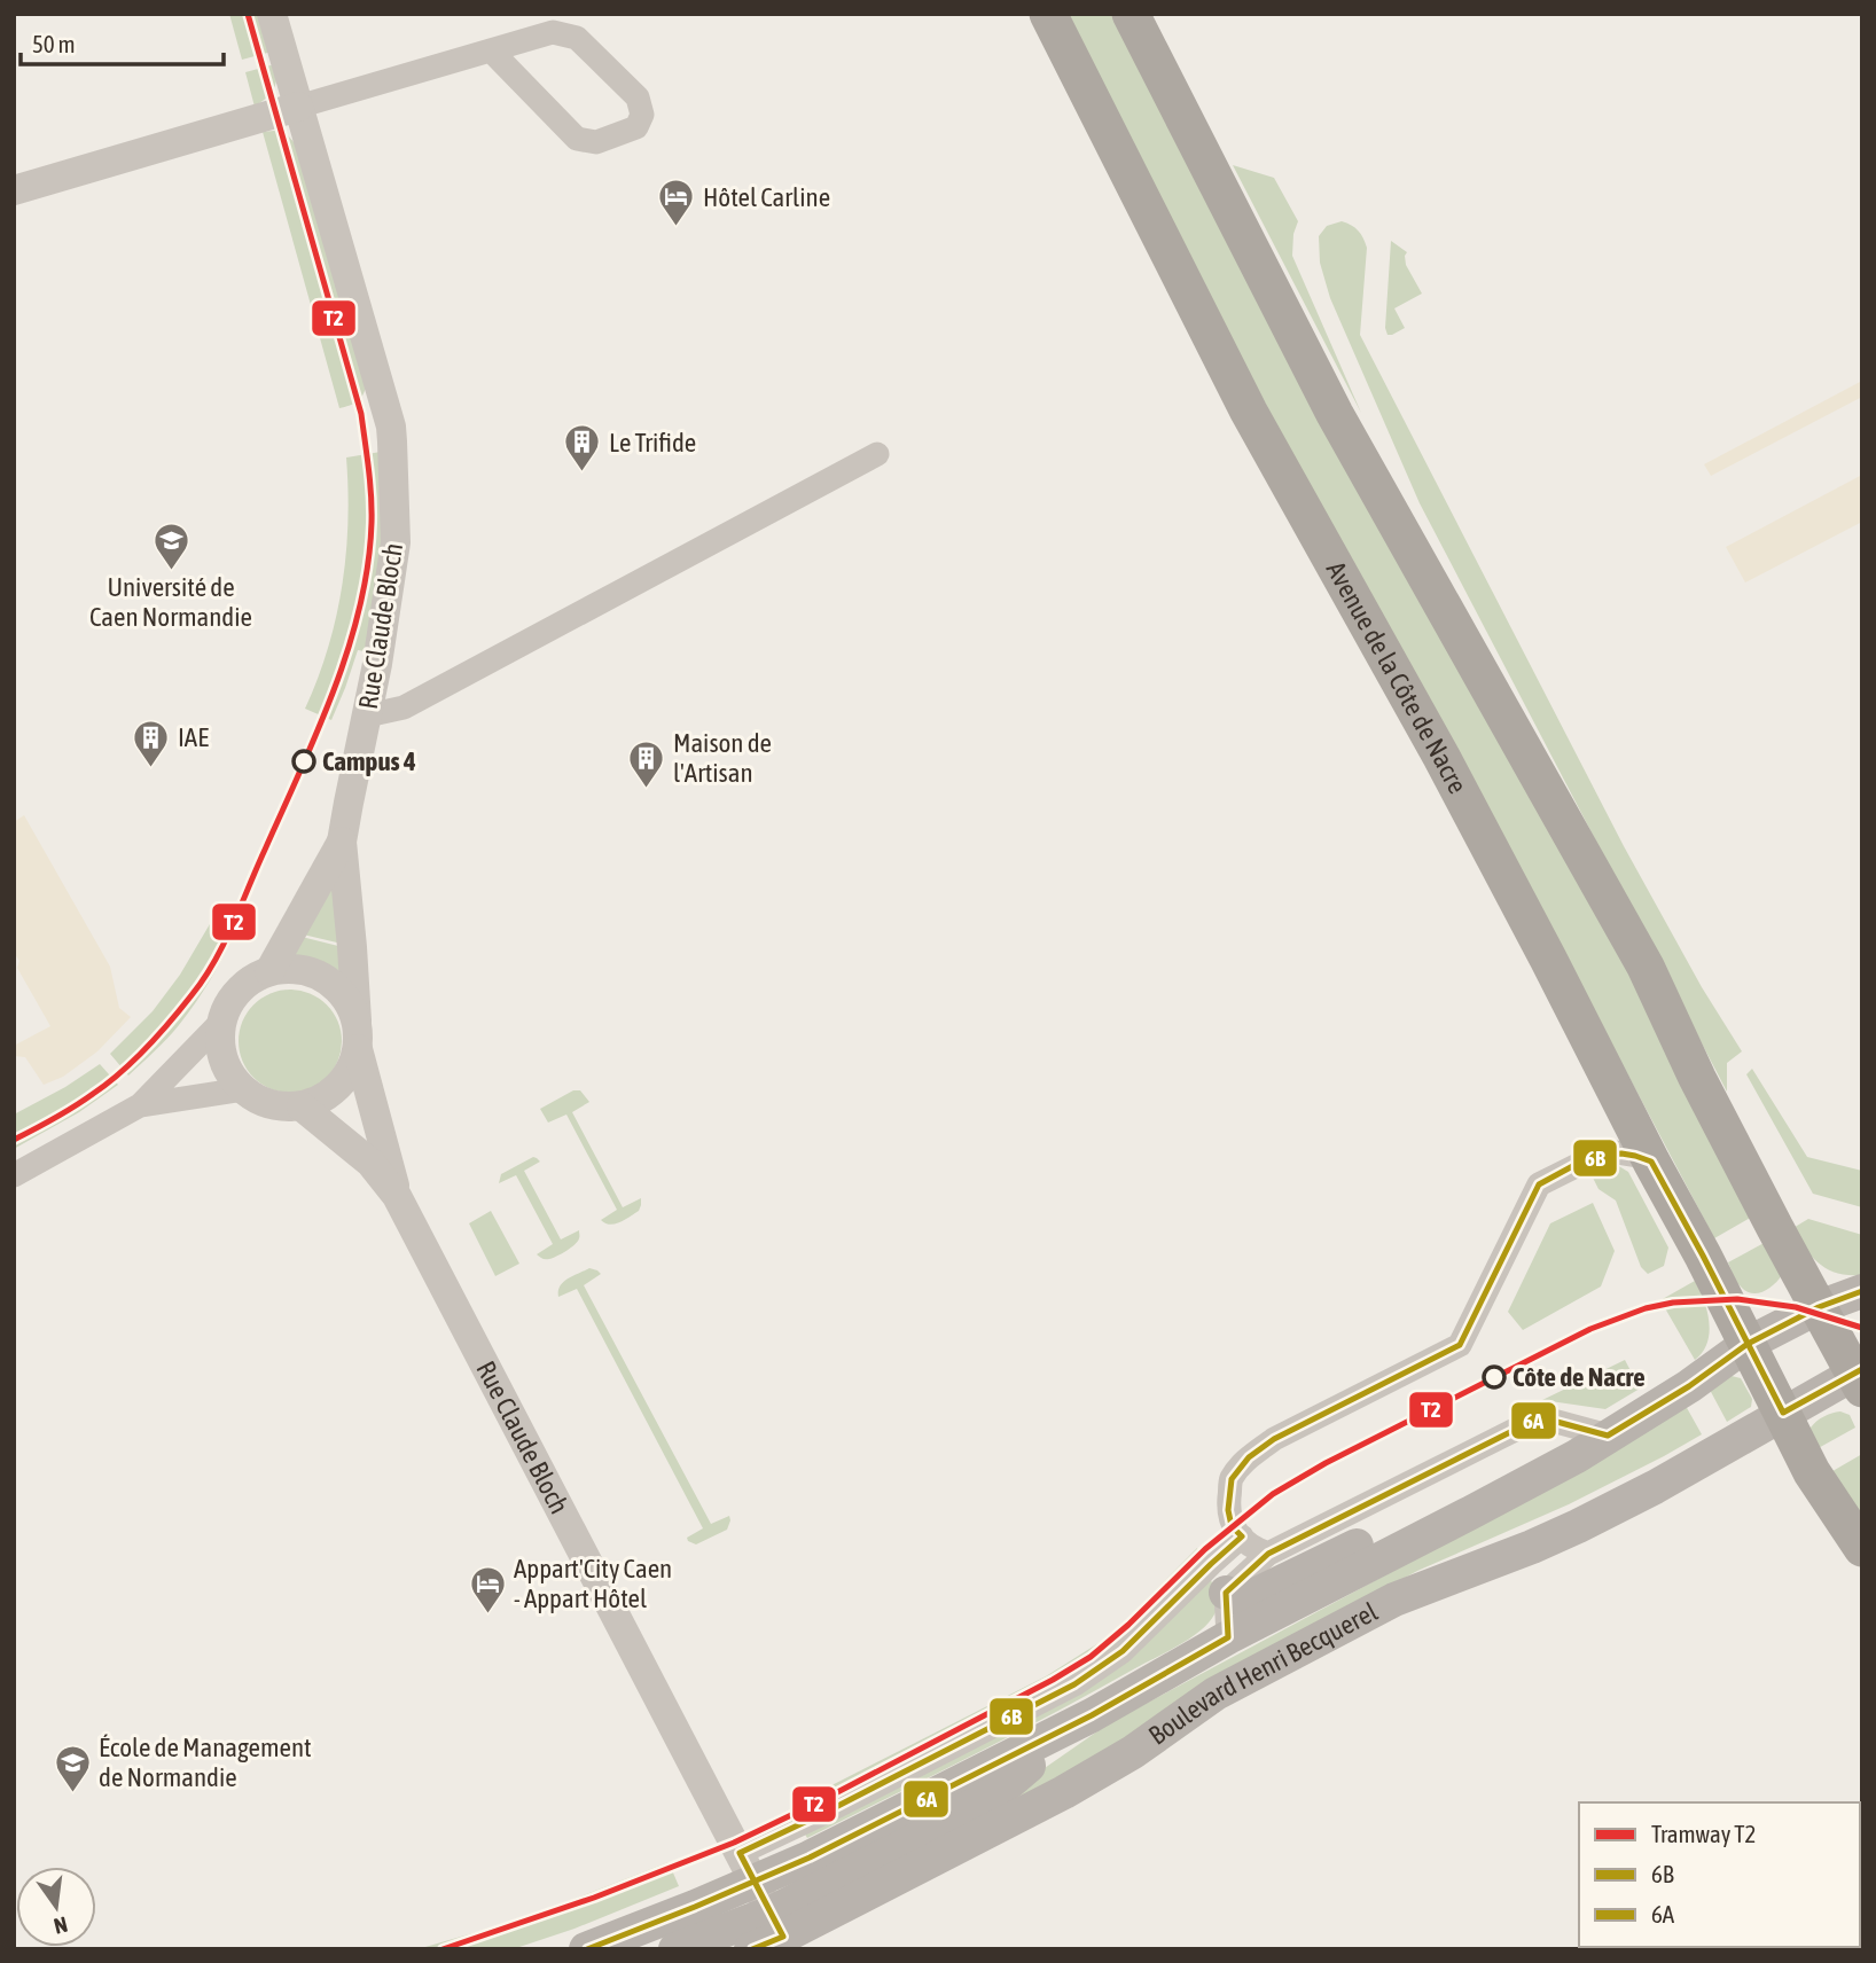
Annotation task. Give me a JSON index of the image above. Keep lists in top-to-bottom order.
{
  "streets": {
    "main road": ["Avenue de la Côte de Nacre", "Boulevard Henri Becquerel"],
    "street": ["Rue Claude Bloch"]
  },
  "crossings": [
    ["Rue Claude Bloch", "Boulevard Henri Becquerel"],
    ["Avenue de la Côte de Nacre", "Boulevard Henri Becquerel"]
  ],
  "places": {
    "hotel": ["Hôtel Carline", "Appart'City Caen - Appart Hôtel"],
    "building": ["Le Trifide", "IAE", "Maison de l'Artisan"],
    "school or university": ["Université de Caen Normandie", "École de Management de Normandie"],
    "other": ["Campus 4", "Côte de Nacre"]
  },
  "lines": ["tram line T2", "transit line 6B", "transit line 6A"],
  "legend": ["Tramway T2", "6B", "6A"],
  "scale_bar": "50 m",
  "north": "bottom"
}
